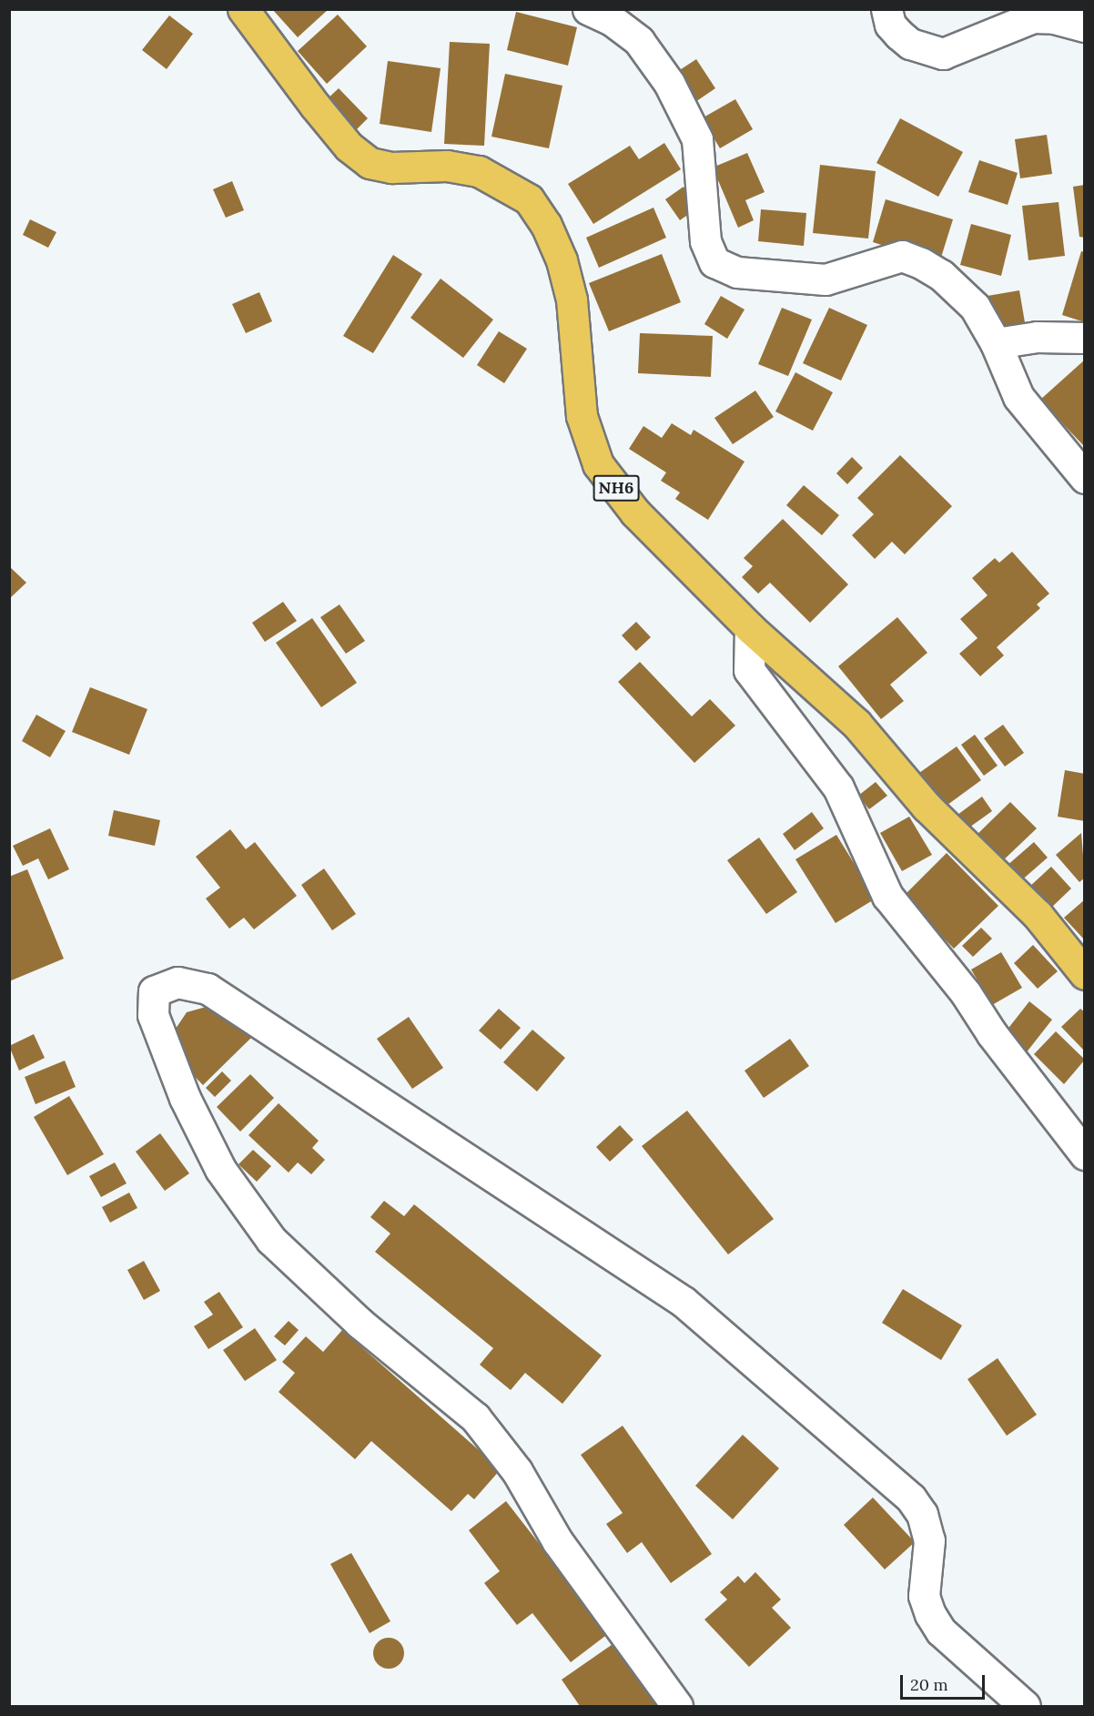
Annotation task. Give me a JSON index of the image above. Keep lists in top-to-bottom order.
{
  "streets": {
    "highway": ["NH6"]
  },
  "scale_bar": "20 m"
}
